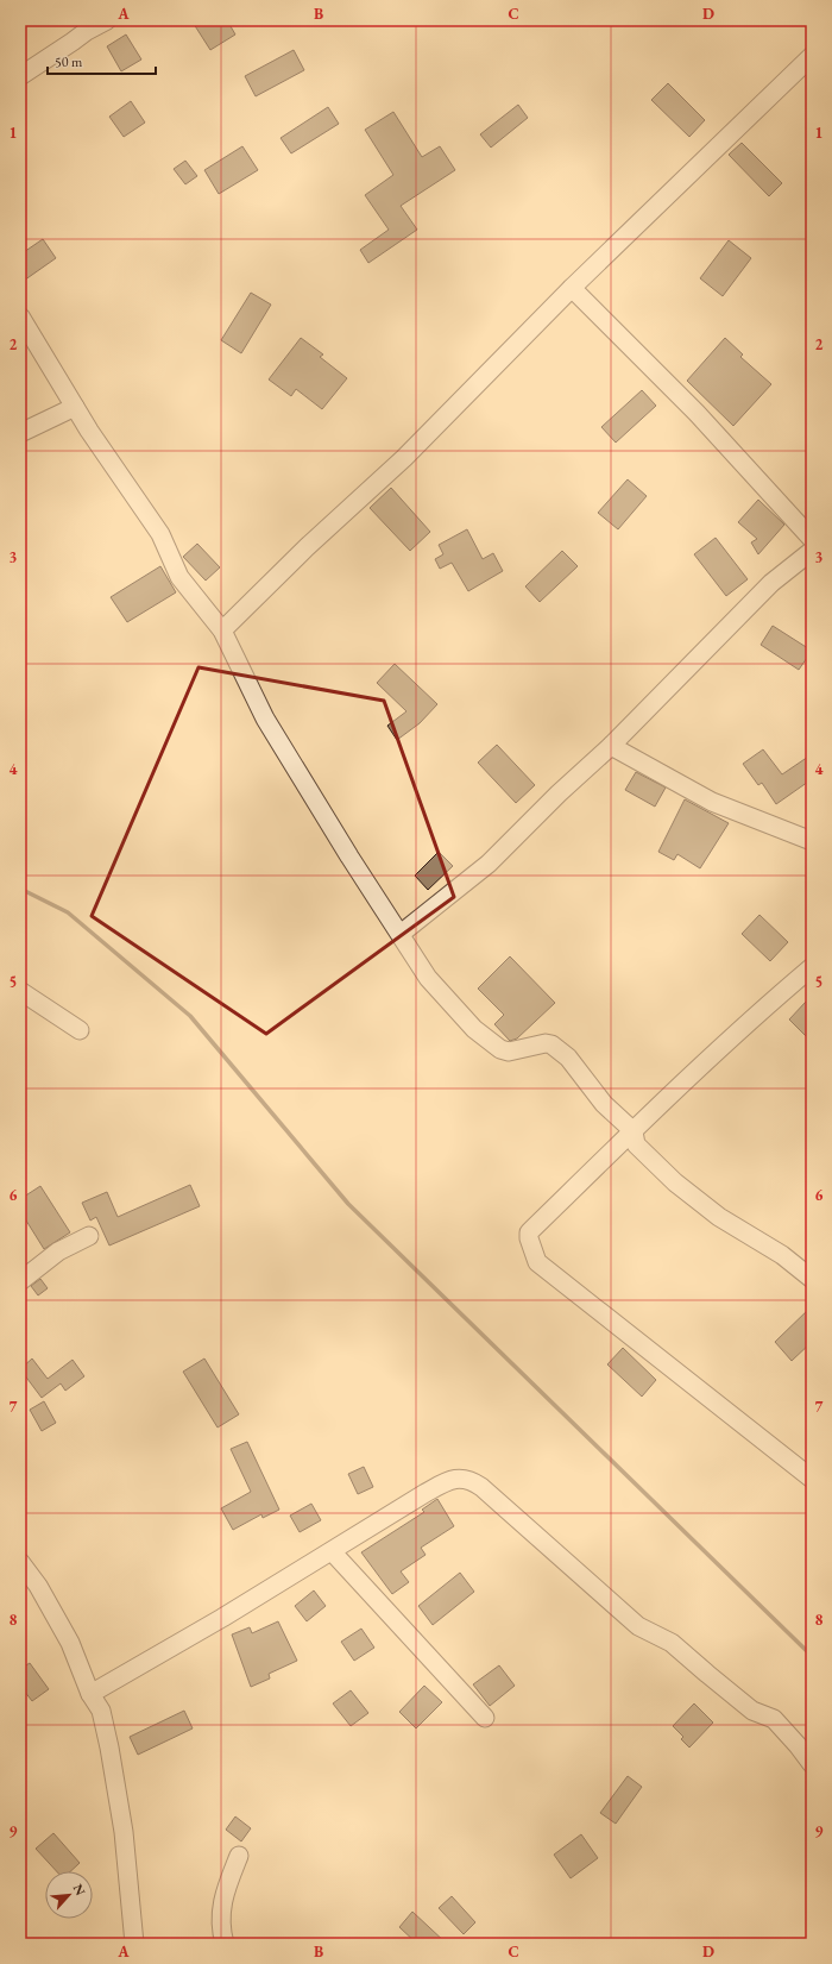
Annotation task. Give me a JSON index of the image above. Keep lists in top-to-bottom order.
{
  "scale_bar": "50 m",
  "north": "top right",
  "grid": {
    "columns": [
      "A",
      "B",
      "C",
      "D"
    ],
    "rows": [
      "1",
      "2",
      "3",
      "4",
      "5",
      "6",
      "7",
      "8",
      "9"
    ]
  }
}
